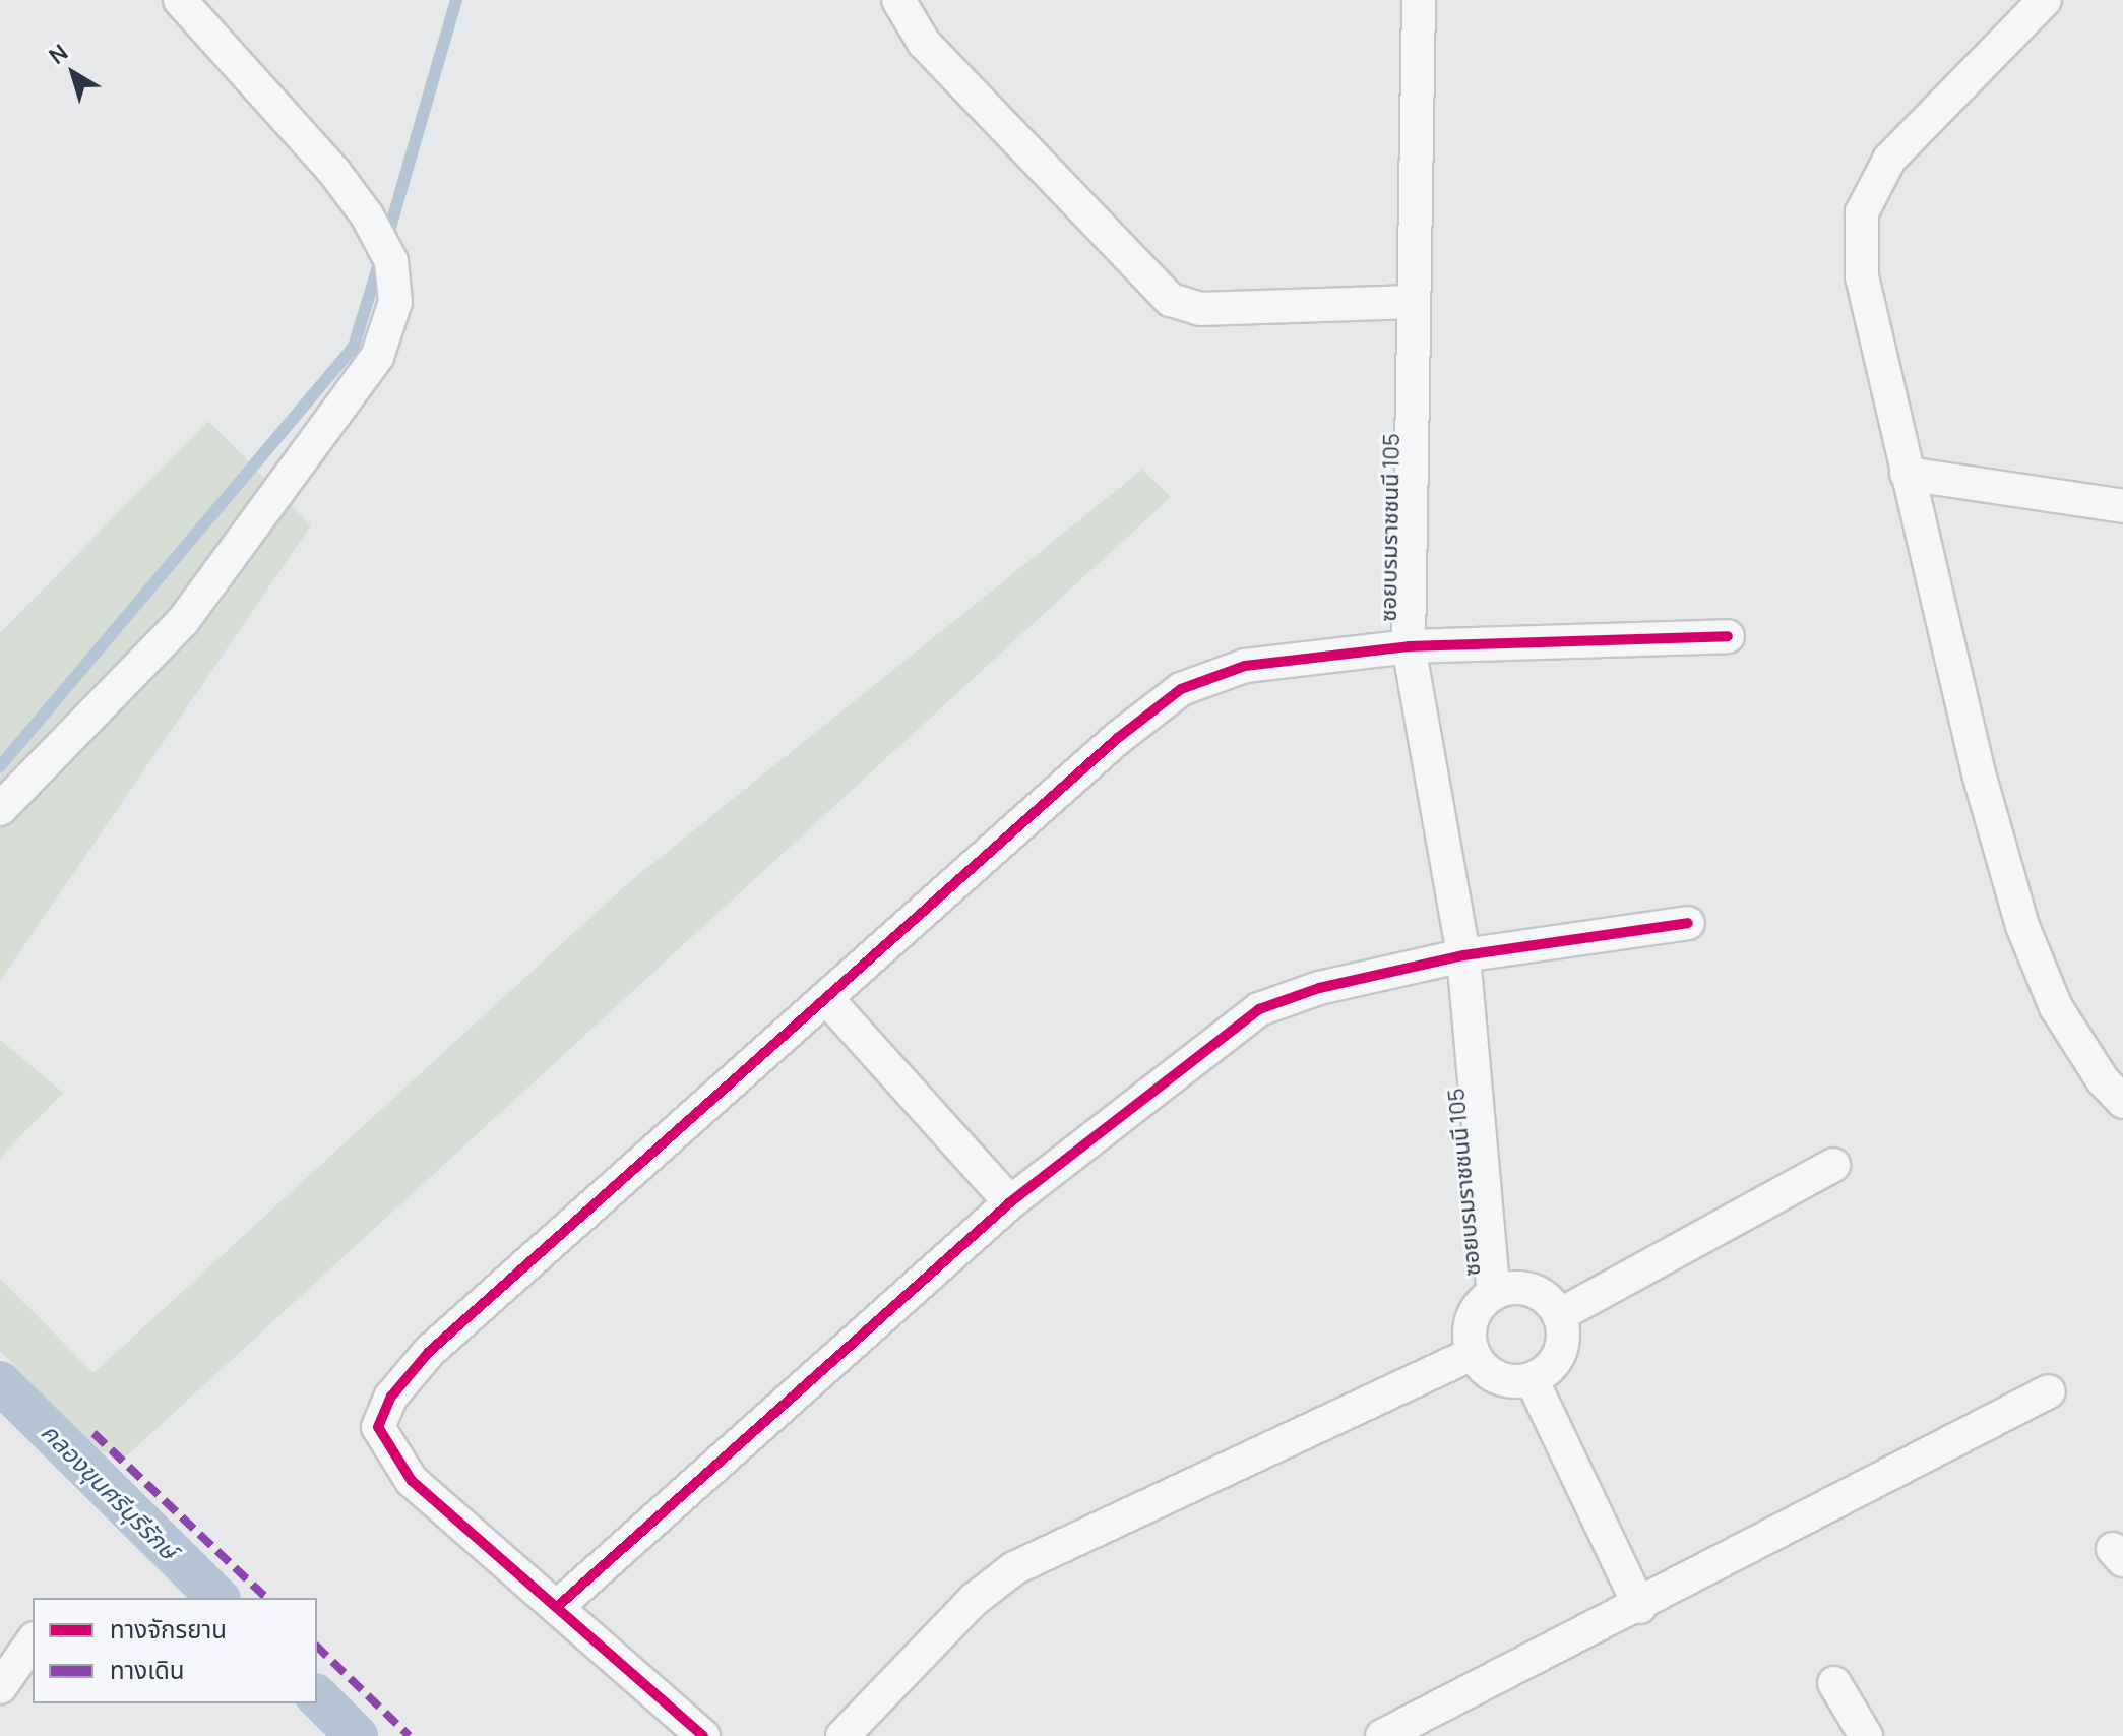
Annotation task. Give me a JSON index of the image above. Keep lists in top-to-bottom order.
{
  "streets": {
    "street": ["ซอยบรมราชชนนี 105"]
  },
  "water": ["คลองขุนศรีบุรีรักษ์"],
  "legend": ["ทางจักรยาน", "ทางเดิน"],
  "north": "top left"
}
